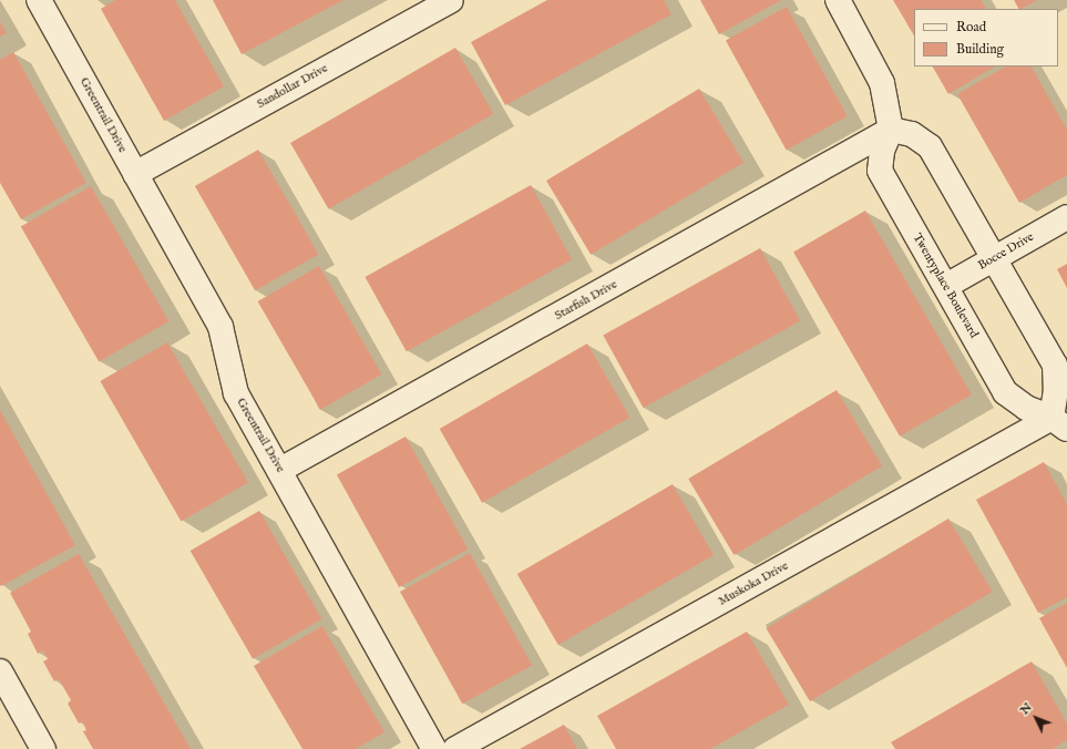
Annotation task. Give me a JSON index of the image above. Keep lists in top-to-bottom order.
{
  "streets": {
    "street": [
      "Sandollar Drive",
      "Greentrail Drive",
      "Bocce Drive",
      "Twentyplace Boulevard",
      "Starfish Drive",
      "Muskoka Drive"
    ]
  },
  "crossings": [
    ["Sandollar Drive", "Greentrail Drive"],
    ["Greentrail Drive", "Starfish Drive"],
    ["Bocce Drive", "Twentyplace Boulevard"],
    ["Twentyplace Boulevard", "Starfish Drive"],
    ["Twentyplace Boulevard", "Muskoka Drive"]
  ],
  "legend": ["Road", "Building"],
  "north": "top left"
}
